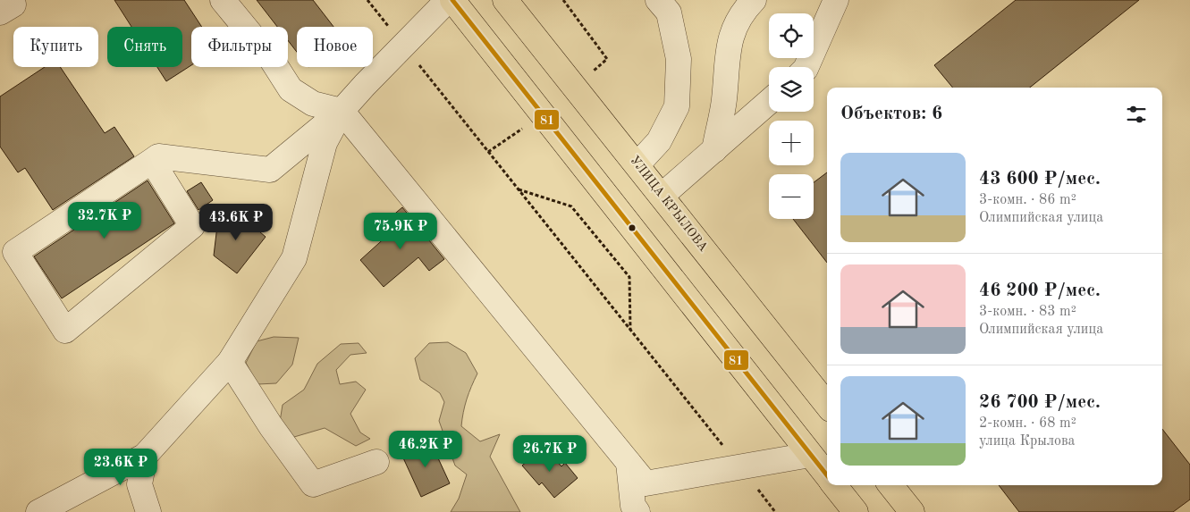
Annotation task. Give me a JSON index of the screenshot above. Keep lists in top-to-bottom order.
{
  "streets": {
    "main road": ["УЛИЦА КРЫЛОВА"]
  },
  "lines": ["transit line 81"],
  "page": {
    "map_buttons": ["+", "−"],
    "chip": [
      "Купить",
      "Снять",
      "Фильтры",
      "Новое"
    ],
    "heading": "Объектов: 6",
    "list": [
      {
        "name": "43 600 ₽/мес.",
        "note": "3-комн. · 86 m² · Олимпийская улица"
      },
      {
        "name": "46 200 ₽/мес.",
        "note": "3-комн. · 83 m² · Олимпийская улица"
      },
      {
        "name": "26 700 ₽/мес.",
        "note": "2-комн. · 68 m² · улица Крылова"
      }
    ],
    "price": [
      "32.7K ₽",
      "43.6K ₽",
      "75.9K ₽",
      "46.2K ₽",
      "26.7K ₽",
      "23.6K ₽"
    ]
  }
}
